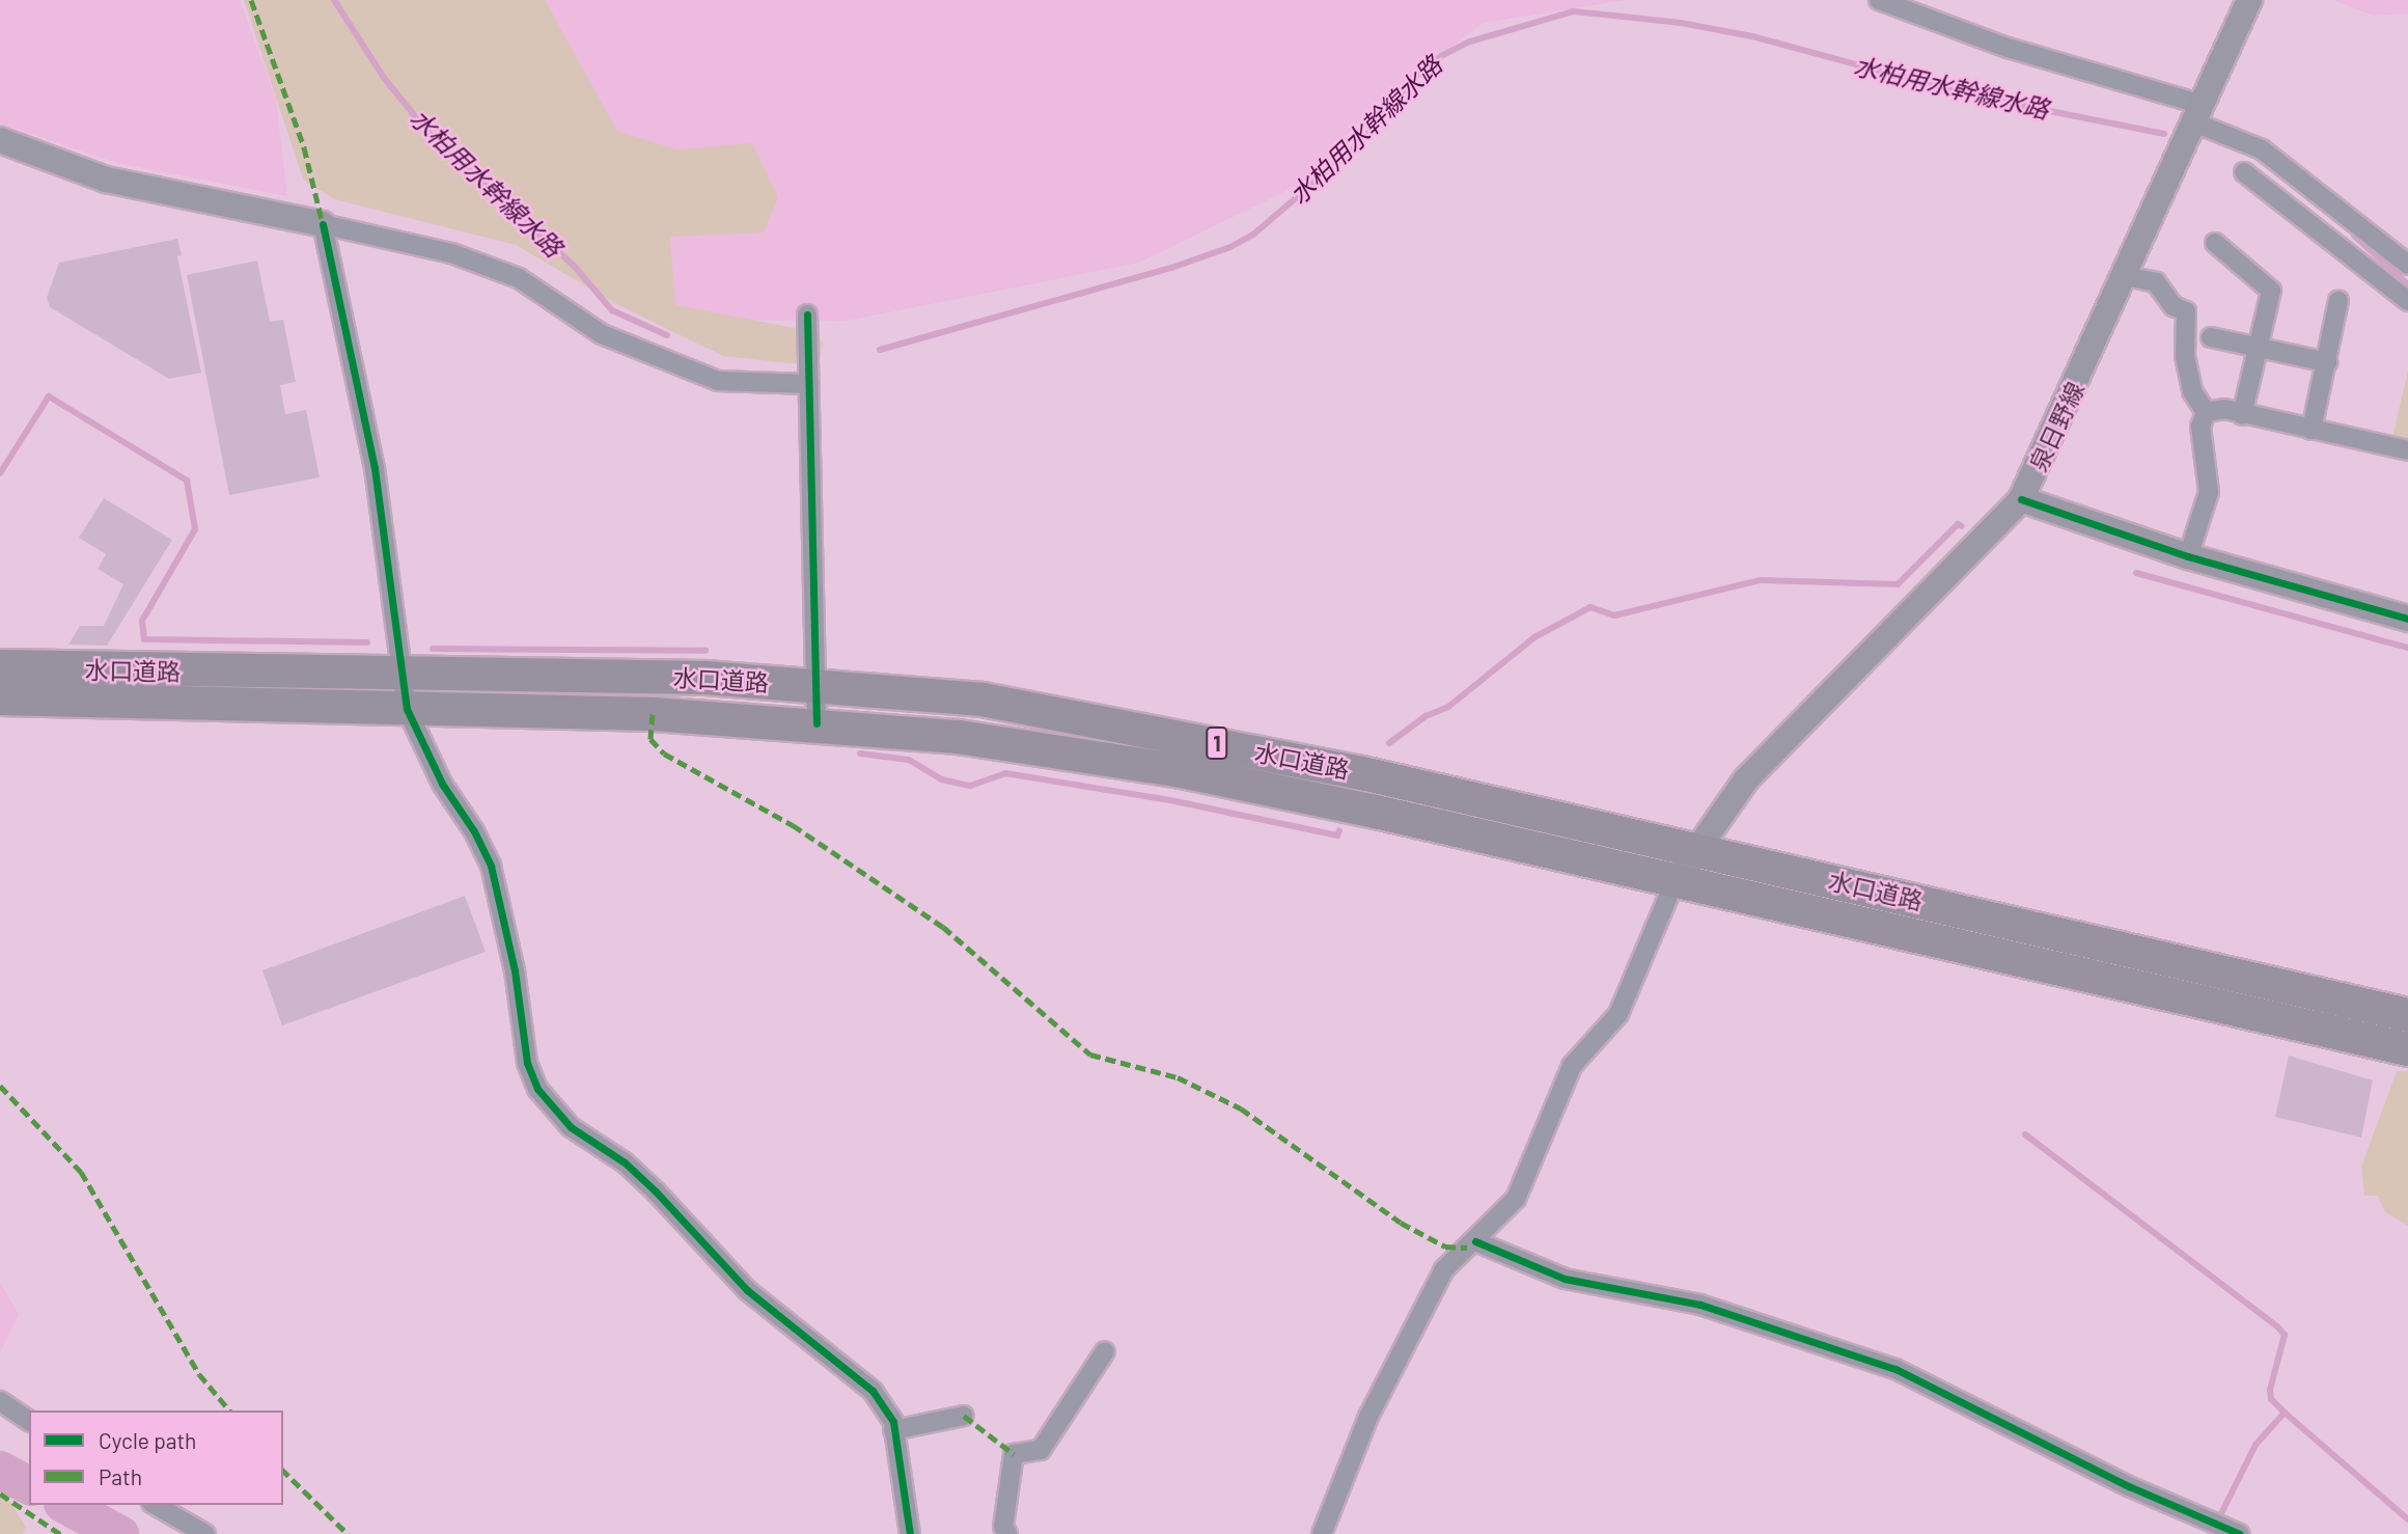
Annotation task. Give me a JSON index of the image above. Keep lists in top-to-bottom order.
{
  "streets": {
    "highway": ["水口道路", "1"],
    "main road": ["泉日野線"]
  },
  "crossings": [
    ["泉日野線", "水口道路"]
  ],
  "water": ["水柏用水幹線水路"],
  "legend": ["Cycle path", "Path"]
}
